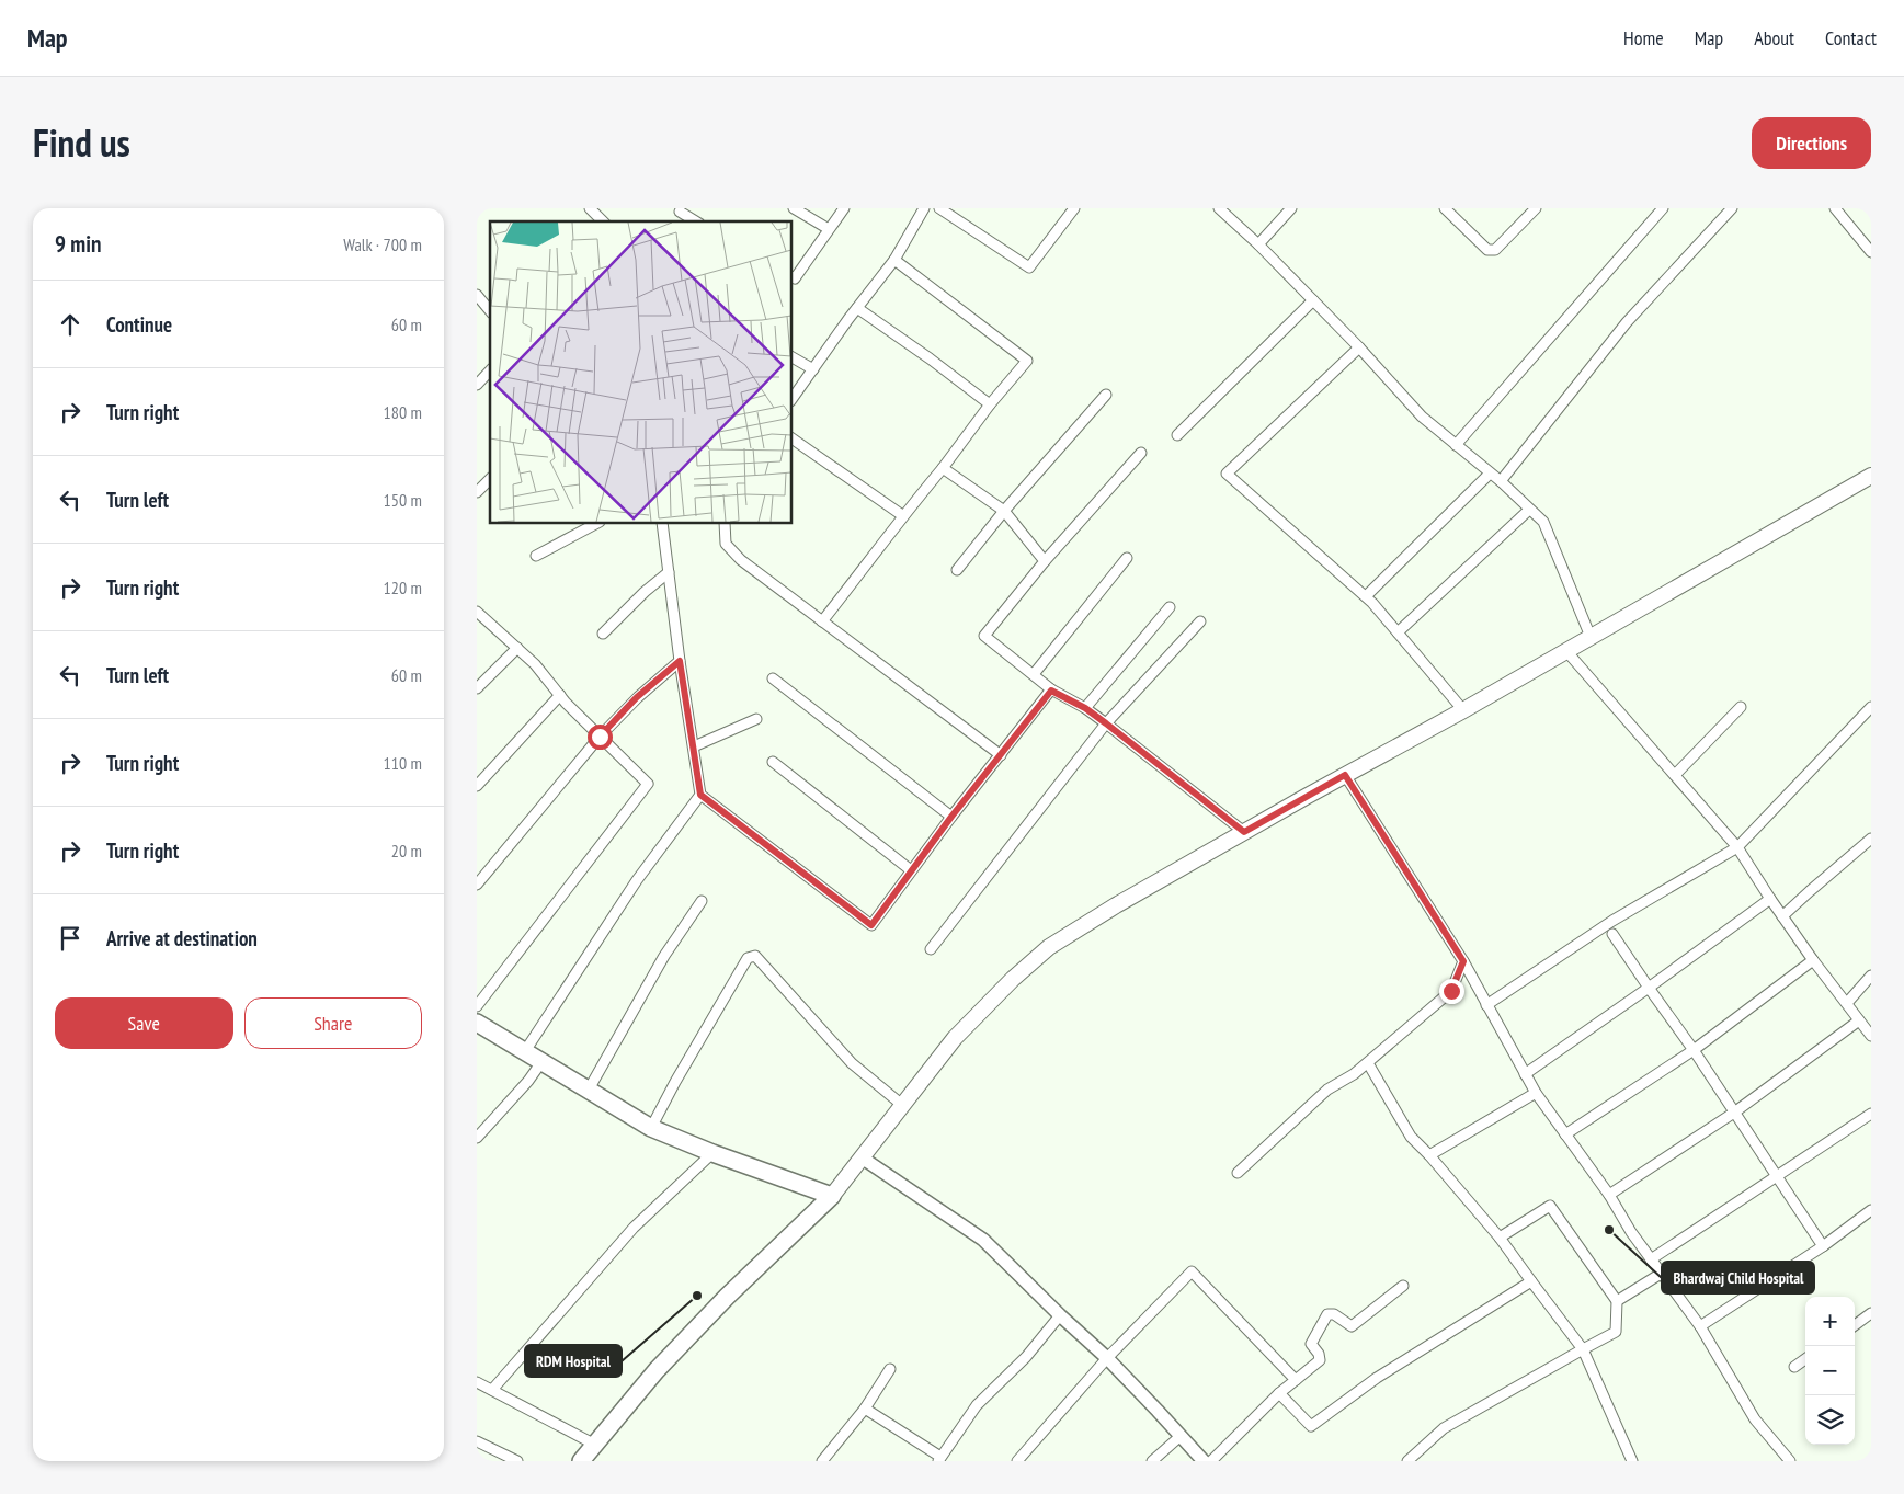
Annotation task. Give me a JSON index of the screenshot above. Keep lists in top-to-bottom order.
{
  "places": ["Bhardwaj Child Hospital", "RDM Hospital"],
  "page": {
    "header": "Map",
    "nav": [
      "Home",
      "Map",
      "About",
      "Contact"
    ],
    "title": "Find us",
    "buttons": [
      "Directions",
      ["Save", "Share"]
    ],
    "heading": ["9 min", "Walk · 700 m"],
    "list": [
      ["Continue", "60 m"],
      ["Turn right", "180 m"],
      ["Turn left", "150 m"],
      ["Turn right", "120 m"],
      ["Turn left", "60 m"],
      ["Turn right", "110 m"],
      ["Turn right", "20 m"],
      "Arrive at destination"
    ],
    "map_buttons": ["+", "−"]
  }
}
